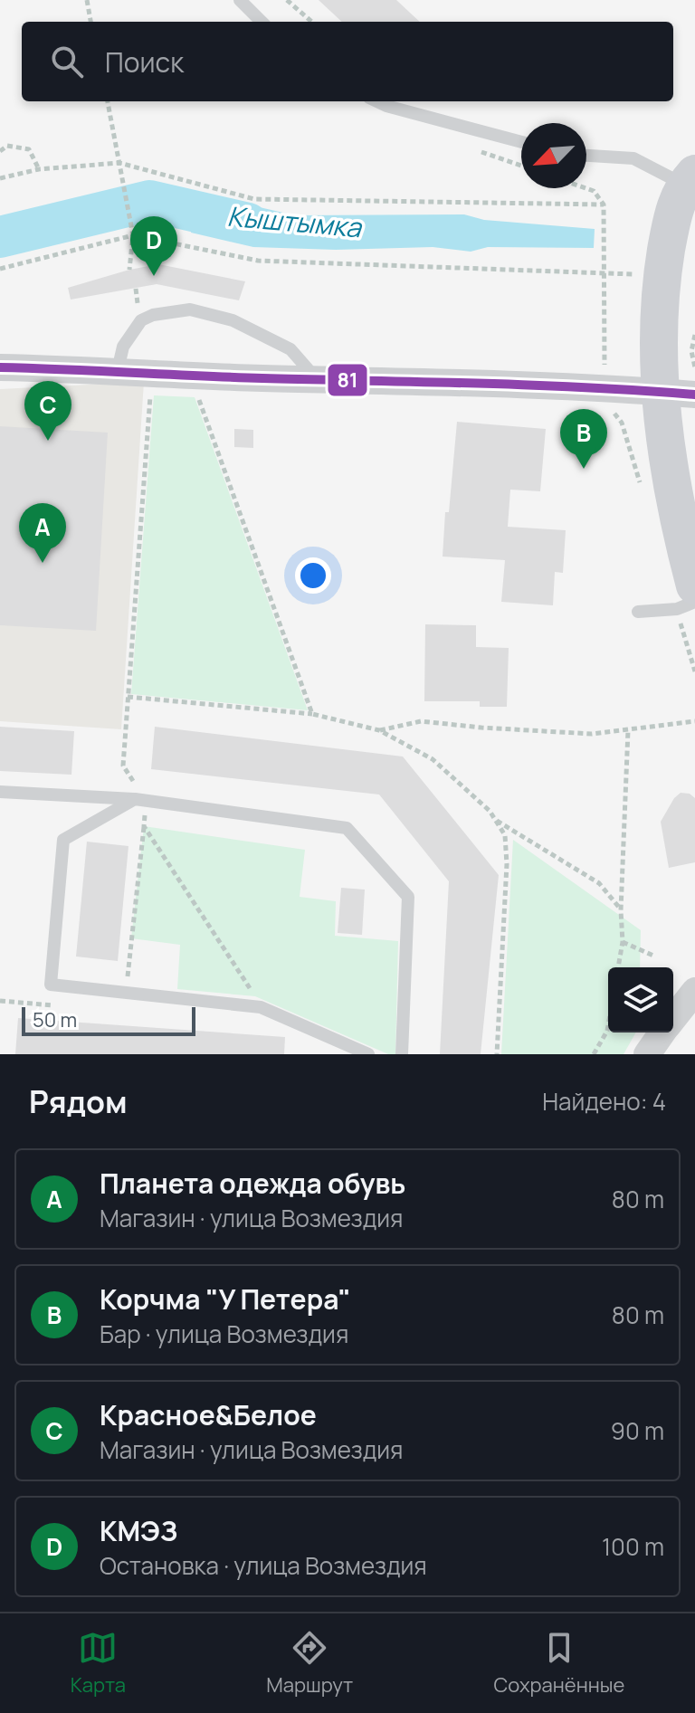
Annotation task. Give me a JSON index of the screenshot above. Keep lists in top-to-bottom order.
{
  "water": ["Кыштымка"],
  "lines": ["transit line 81"],
  "scale_bar": "50 m",
  "north": "bottom left",
  "page": {
    "search": "Поиск",
    "pins": [
      "D",
      "C",
      "B",
      "A"
    ],
    "scale": "50 m",
    "heading": ["Рядом", "Найдено: 4"],
    "list": [
      {
        "mark": "A",
        "name": "Планета одежда обувь",
        "note": "Магазин · улица Возмездия",
        "value": "80 m"
      },
      {
        "mark": "B",
        "name": "Корчма \"У Петера\"",
        "note": "Бар · улица Возмездия",
        "value": "80 m"
      },
      {
        "mark": "C",
        "name": "Красное&Белое",
        "note": "Магазин · улица Возмездия",
        "value": "90 m"
      },
      {
        "mark": "D",
        "name": "КМЭЗ",
        "note": "Остановка · улица Возмездия",
        "value": "100 m"
      }
    ],
    "nav": ["Карта", "Маршрут", "Сохранённые"]
  }
}
